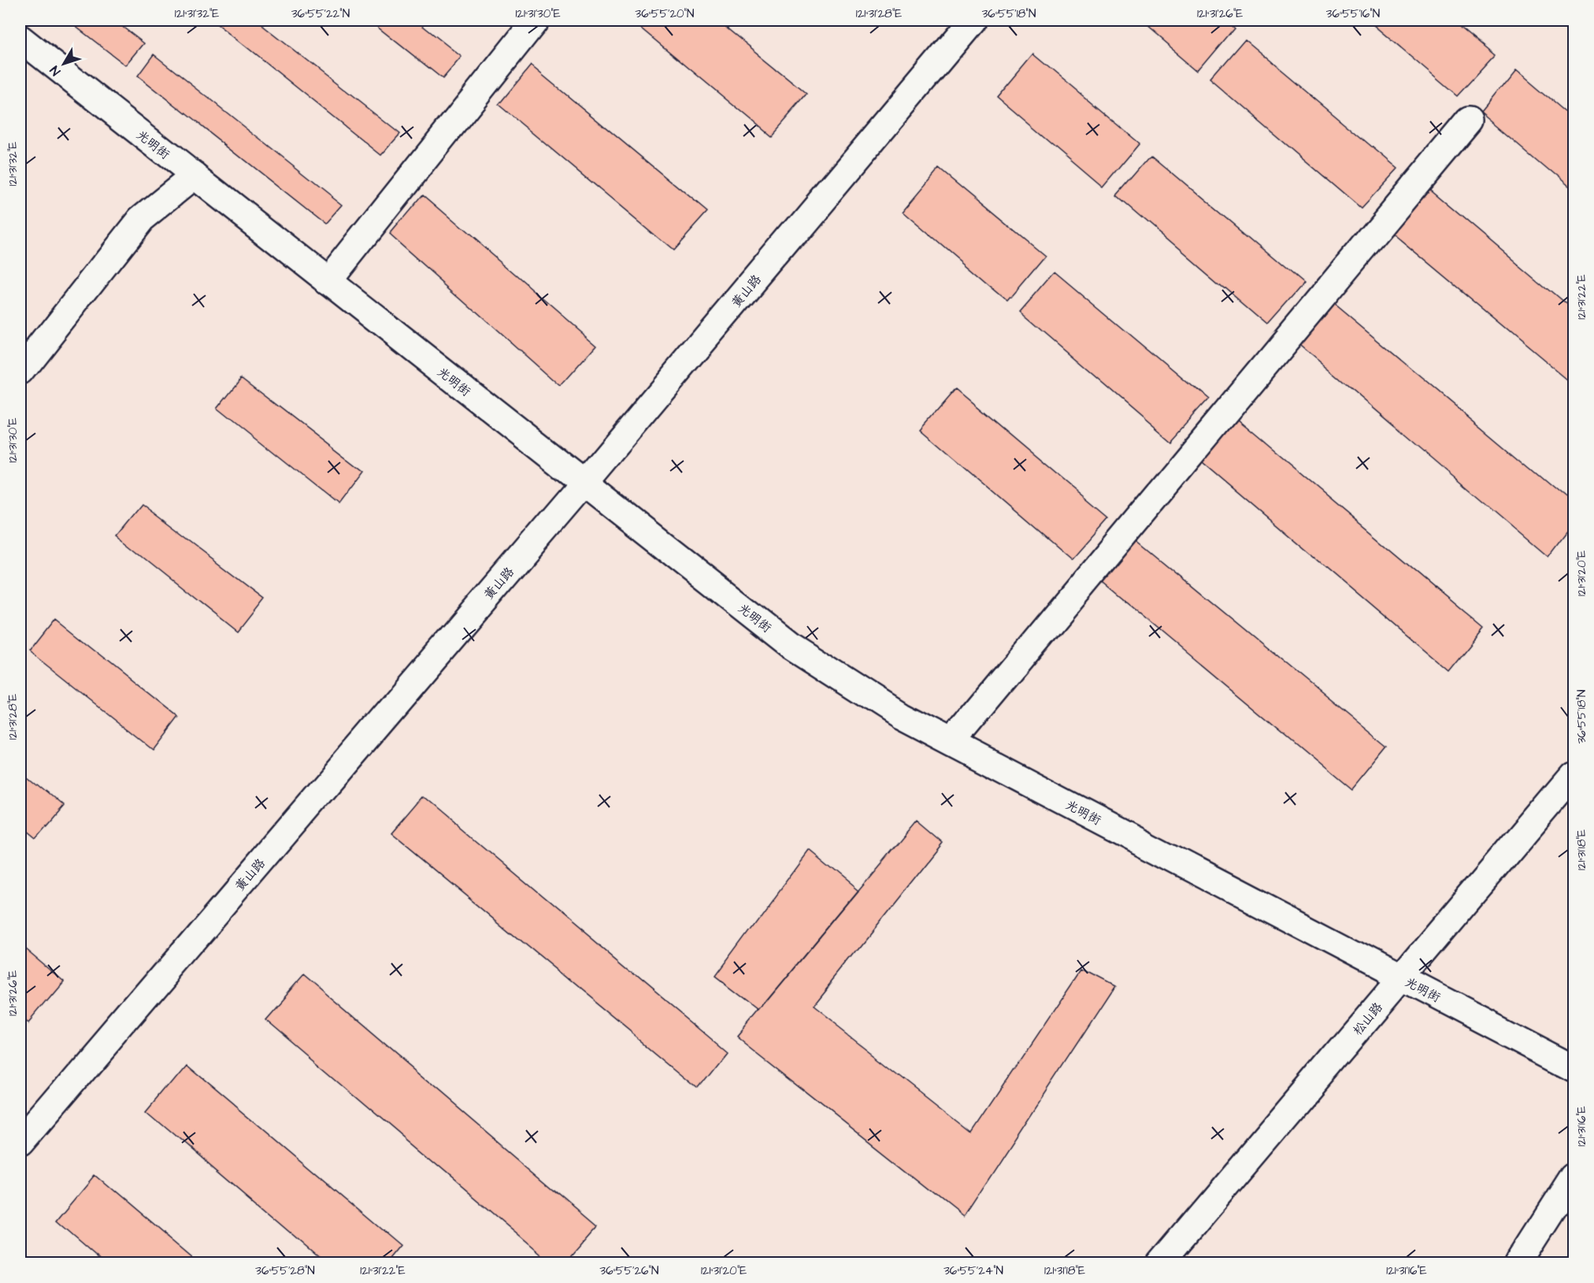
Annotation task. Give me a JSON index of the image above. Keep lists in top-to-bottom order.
{
  "streets": {
    "street": ["光明街", "黄山路", "松山路"]
  },
  "crossings": [
    ["光明街", "黄山路"],
    ["光明街", "松山路"]
  ],
  "north": "bottom left",
  "coordinates": [
    "121°31'32\"E",
    "36°55'22\"N",
    "121°31'30\"E",
    "36°55'20\"N",
    "121°31'28\"E",
    "36°55'18\"N",
    "121°31'26\"E",
    "36°55'16\"N",
    "121°31'22\"E",
    "121°31'20\"E",
    "121°31'18\"E",
    "121°31'16\"E",
    "36°55'28\"N",
    "36°55'26\"N",
    "36°55'24\"N"
  ]
}
